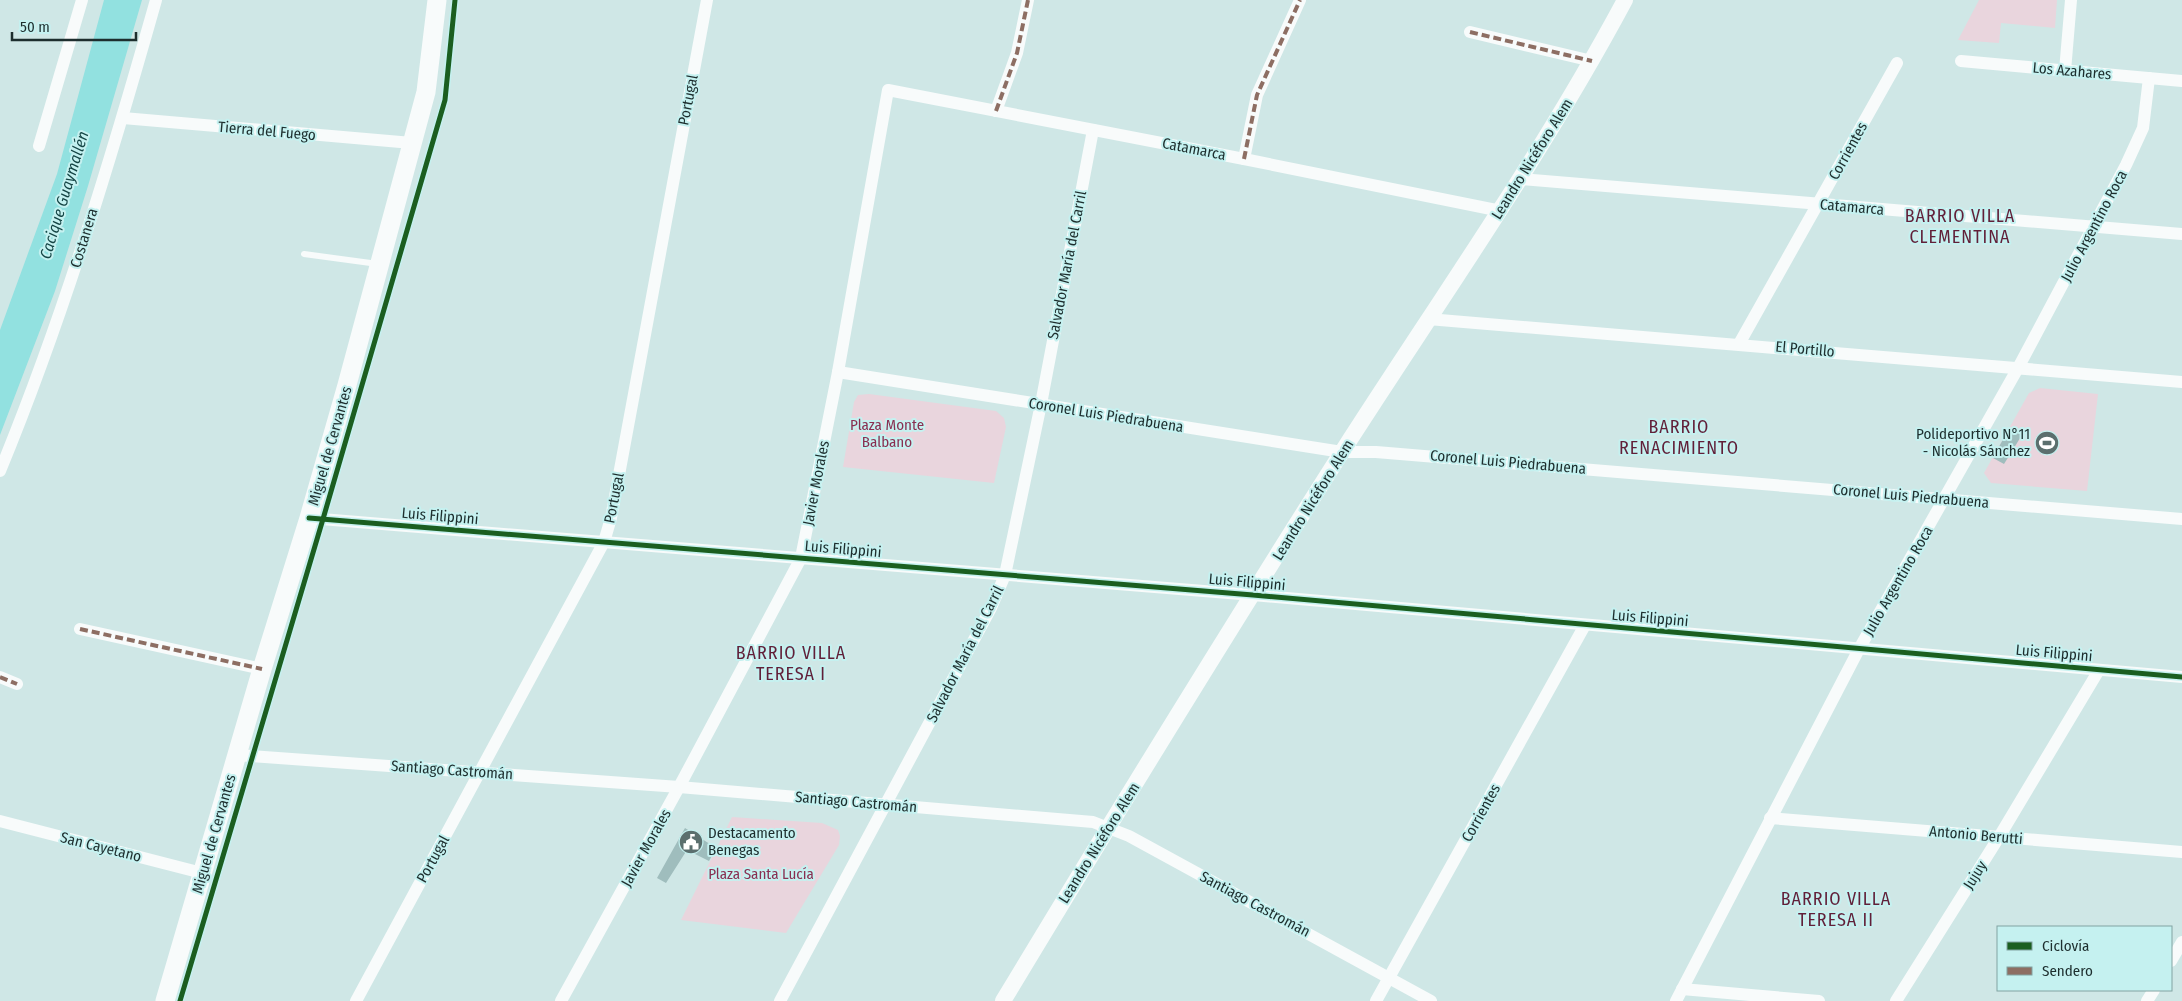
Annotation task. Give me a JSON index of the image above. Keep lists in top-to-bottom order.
{
  "streets": {
    "main road": ["Miguel de Cervantes"],
    "street": [
      "Los Azahares",
      "Portugal",
      "Tierra del Fuego",
      "Catamarca",
      "Corrientes",
      "Leandro Nicéforo Alem",
      "Julio Argentino Roca",
      "Costanera",
      "Salvador María del Carril",
      "El Portillo",
      "Coronel Luis Piedrabuena",
      "Javier Morales",
      "Luis Filippini",
      "Santiago Castromán",
      "Antonio Berutti",
      "San Cayetano",
      "Jujuy"
    ]
  },
  "crossings": [
    ["Los Azahares", "Julio Argentino Roca"],
    ["Portugal", "Luis Filippini"],
    ["Portugal", "Santiago Castromán"],
    ["Tierra del Fuego", "Costanera"],
    ["Tierra del Fuego", "Miguel de Cervantes"],
    ["Catamarca", "Corrientes"],
    ["Catamarca", "Leandro Nicéforo Alem"],
    ["Catamarca", "Julio Argentino Roca"],
    ["Catamarca", "Salvador María del Carril"],
    ["Catamarca", "Javier Morales"],
    ["Corrientes", "El Portillo"],
    ["Corrientes", "Luis Filippini"],
    ["Corrientes", "Santiago Castromán"],
    ["Leandro Nicéforo Alem", "El Portillo"],
    ["Leandro Nicéforo Alem", "Coronel Luis Piedrabuena"],
    ["Leandro Nicéforo Alem", "Luis Filippini"],
    ["Leandro Nicéforo Alem", "Santiago Castromán"],
    ["Julio Argentino Roca", "El Portillo"],
    ["Julio Argentino Roca", "Coronel Luis Piedrabuena"],
    ["Julio Argentino Roca", "Luis Filippini"],
    ["Julio Argentino Roca", "Antonio Berutti"],
    ["Salvador María del Carril", "Coronel Luis Piedrabuena"],
    ["Salvador María del Carril", "Luis Filippini"],
    ["Salvador María del Carril", "Santiago Castromán"],
    ["Coronel Luis Piedrabuena", "Javier Morales"],
    ["Miguel de Cervantes", "Luis Filippini"],
    ["Miguel de Cervantes", "Santiago Castromán"],
    ["Miguel de Cervantes", "San Cayetano"],
    ["Javier Morales", "Luis Filippini"],
    ["Javier Morales", "Santiago Castromán"],
    ["Luis Filippini", "Jujuy"],
    ["Antonio Berutti", "Jujuy"]
  ],
  "districts": [
    "BARRIO VILLA CLEMENTINA",
    "BARRIO RENACIMIENTO",
    "BARRIO VILLA TERESA I",
    "BARRIO VILLA TERESA II"
  ],
  "water": ["Cacique Guaymallén"],
  "parks": ["Plaza Monte Balbano", "Plaza Santa Lucía"],
  "places": {
    "sports": ["Polideportivo N°11 - Nicolás Sánchez"],
    "public building": ["Destacamento Benegas"]
  },
  "legend": ["Ciclovía", "Sendero"],
  "scale_bar": "50 m"
}
